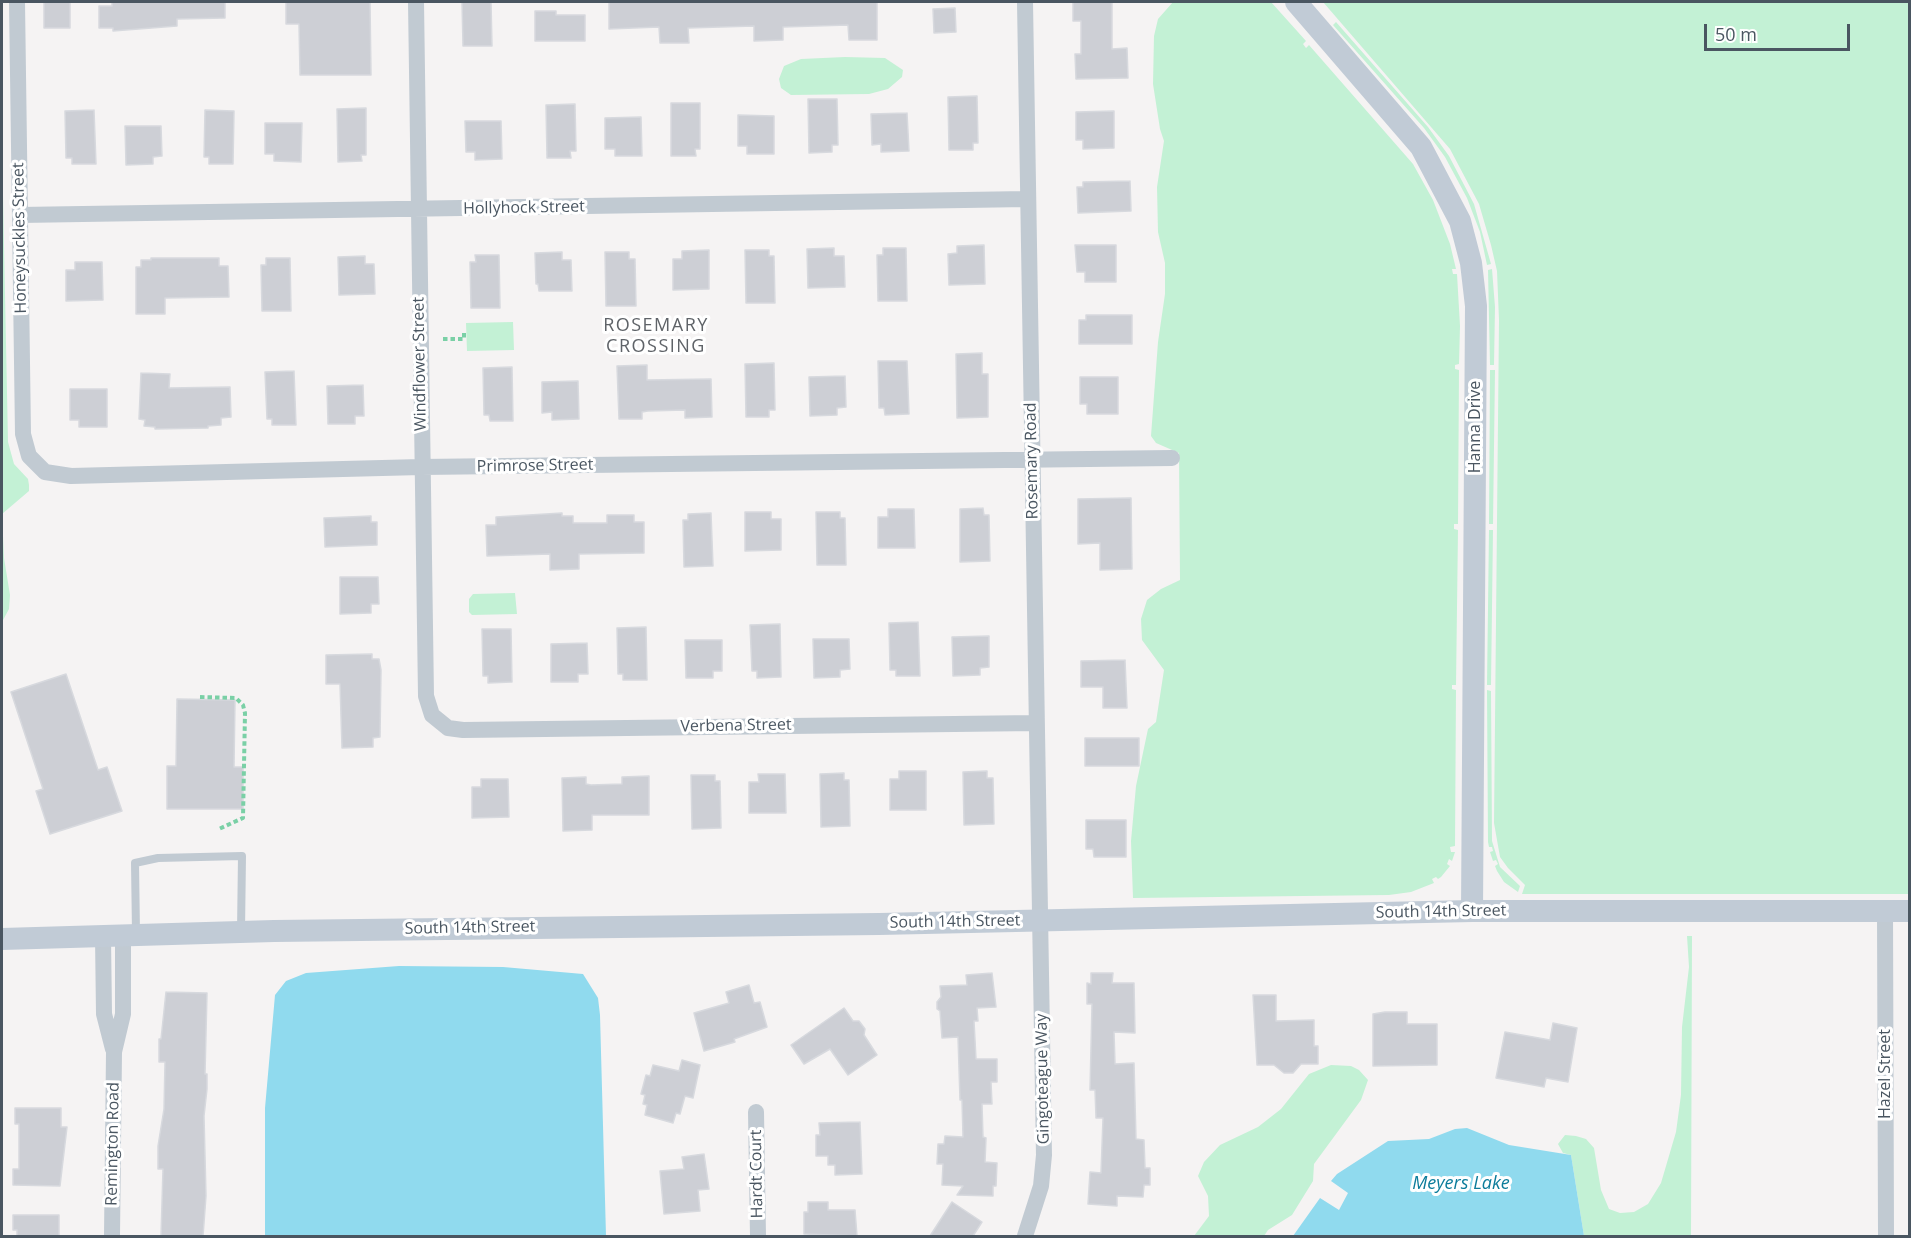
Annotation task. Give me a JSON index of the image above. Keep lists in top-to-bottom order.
{
  "streets": {
    "main road": ["Hanna Drive", "South 14th Street"],
    "street": [
      "Hollyhock Street",
      "Honeysuckles Street",
      "Windflower Street",
      "Rosemary Road",
      "Primrose Street",
      "Verbena Street",
      "Hazel Street",
      "Gingoteague Way",
      "Remington Road",
      "Hardt Court"
    ]
  },
  "crossings": [
    ["Hollyhock Street", "Honeysuckles Street"],
    ["Hollyhock Street", "Windflower Street"],
    ["Hollyhock Street", "Rosemary Road"],
    ["Honeysuckles Street", "Primrose Street"],
    ["Windflower Street", "Primrose Street"],
    ["Windflower Street", "Verbena Street"],
    ["Hanna Drive", "South 14th Street"],
    ["Rosemary Road", "Primrose Street"],
    ["Rosemary Road", "Verbena Street"],
    ["Rosemary Road", "South 14th Street"],
    ["Rosemary Road", "Gingoteague Way"],
    ["South 14th Street", "Hazel Street"],
    ["South 14th Street", "Gingoteague Way"],
    ["South 14th Street", "Remington Road"]
  ],
  "districts": ["ROSEMARY CROSSING"],
  "water": ["Meyers Lake"],
  "scale_bar": "50 m"
}
